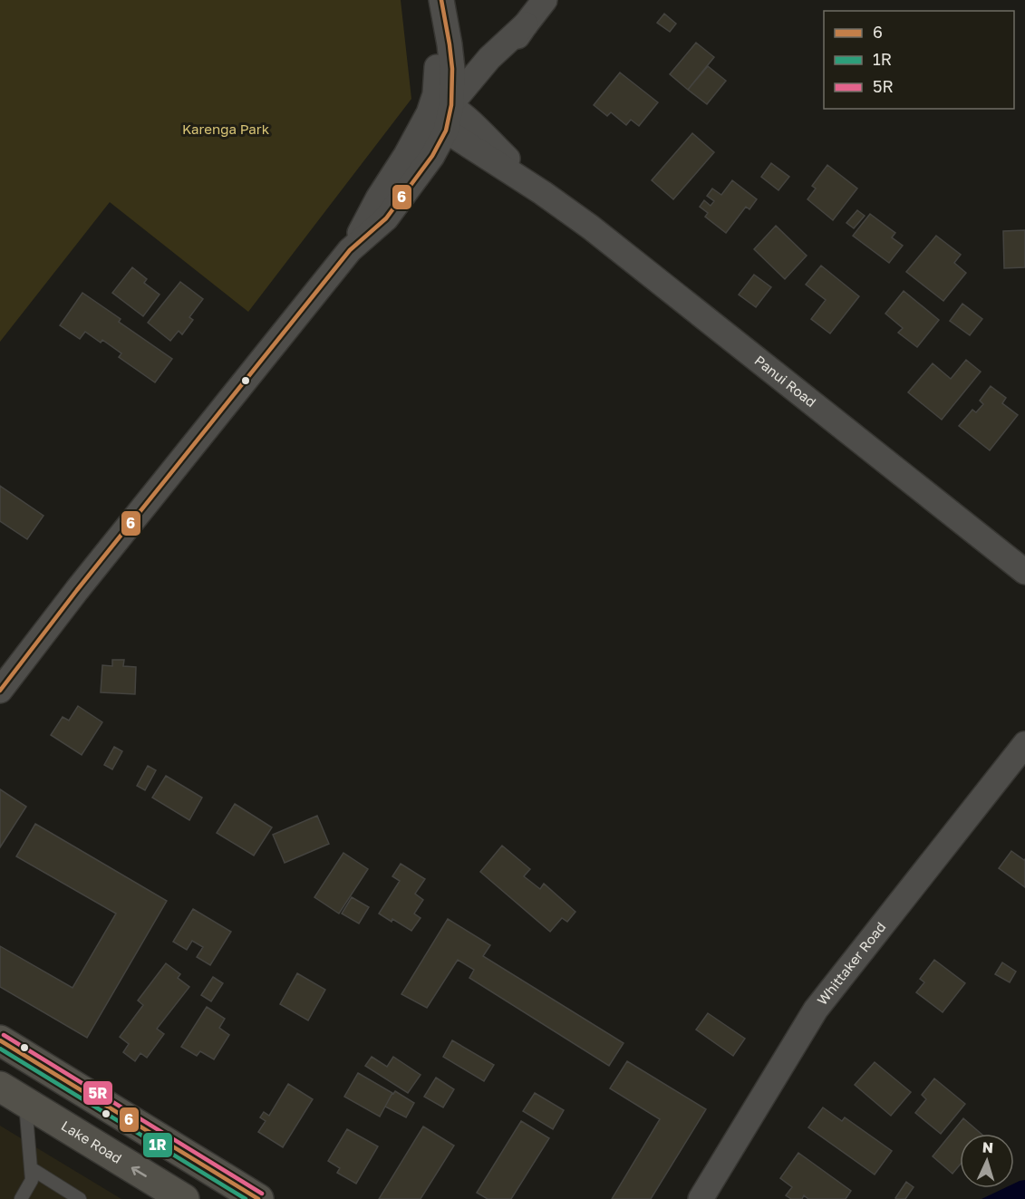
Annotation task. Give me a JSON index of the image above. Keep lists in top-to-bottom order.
{
  "streets": {
    "main road": ["Lake Road"],
    "street": ["Panui Road", "Whittaker Road"]
  },
  "parks": ["Karenga Park"],
  "lines": ["transit line 6", "transit line 5R", "transit line 1R"],
  "legend": ["6", "1R", "5R"],
  "north": "top"
}
